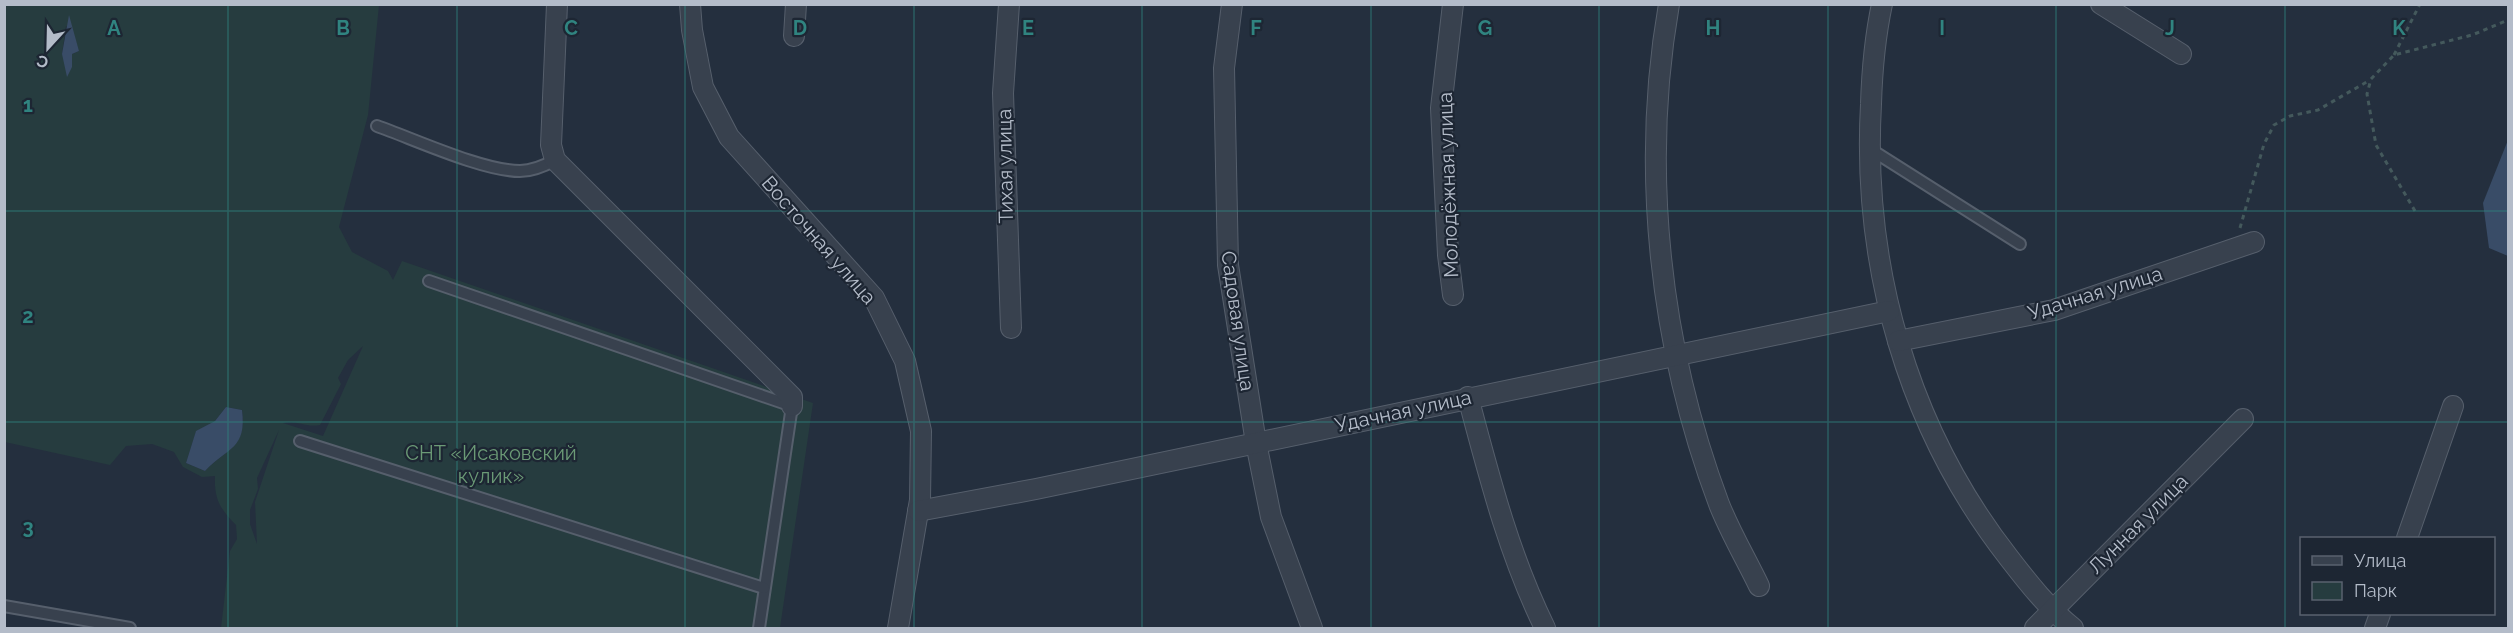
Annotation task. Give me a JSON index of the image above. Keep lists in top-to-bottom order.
{
  "streets": {
    "street": [
      "Тихая улица",
      "Молодёжная улица",
      "Восточная улица",
      "Удачная улица",
      "Садовая улица",
      "Лунная улица"
    ]
  },
  "crossings": [
    ["Восточная улица", "Удачная улица"],
    ["Удачная улица", "Садовая улица"]
  ],
  "parks": ["СНТ «Исаковский кулик»"],
  "legend": ["Улица", "Парк"],
  "north": "bottom",
  "grid": {
    "columns": [
      "A",
      "B",
      "C",
      "D",
      "E",
      "F",
      "G",
      "H",
      "I",
      "J",
      "K"
    ],
    "rows": ["1", "2", "3"]
  }
}
